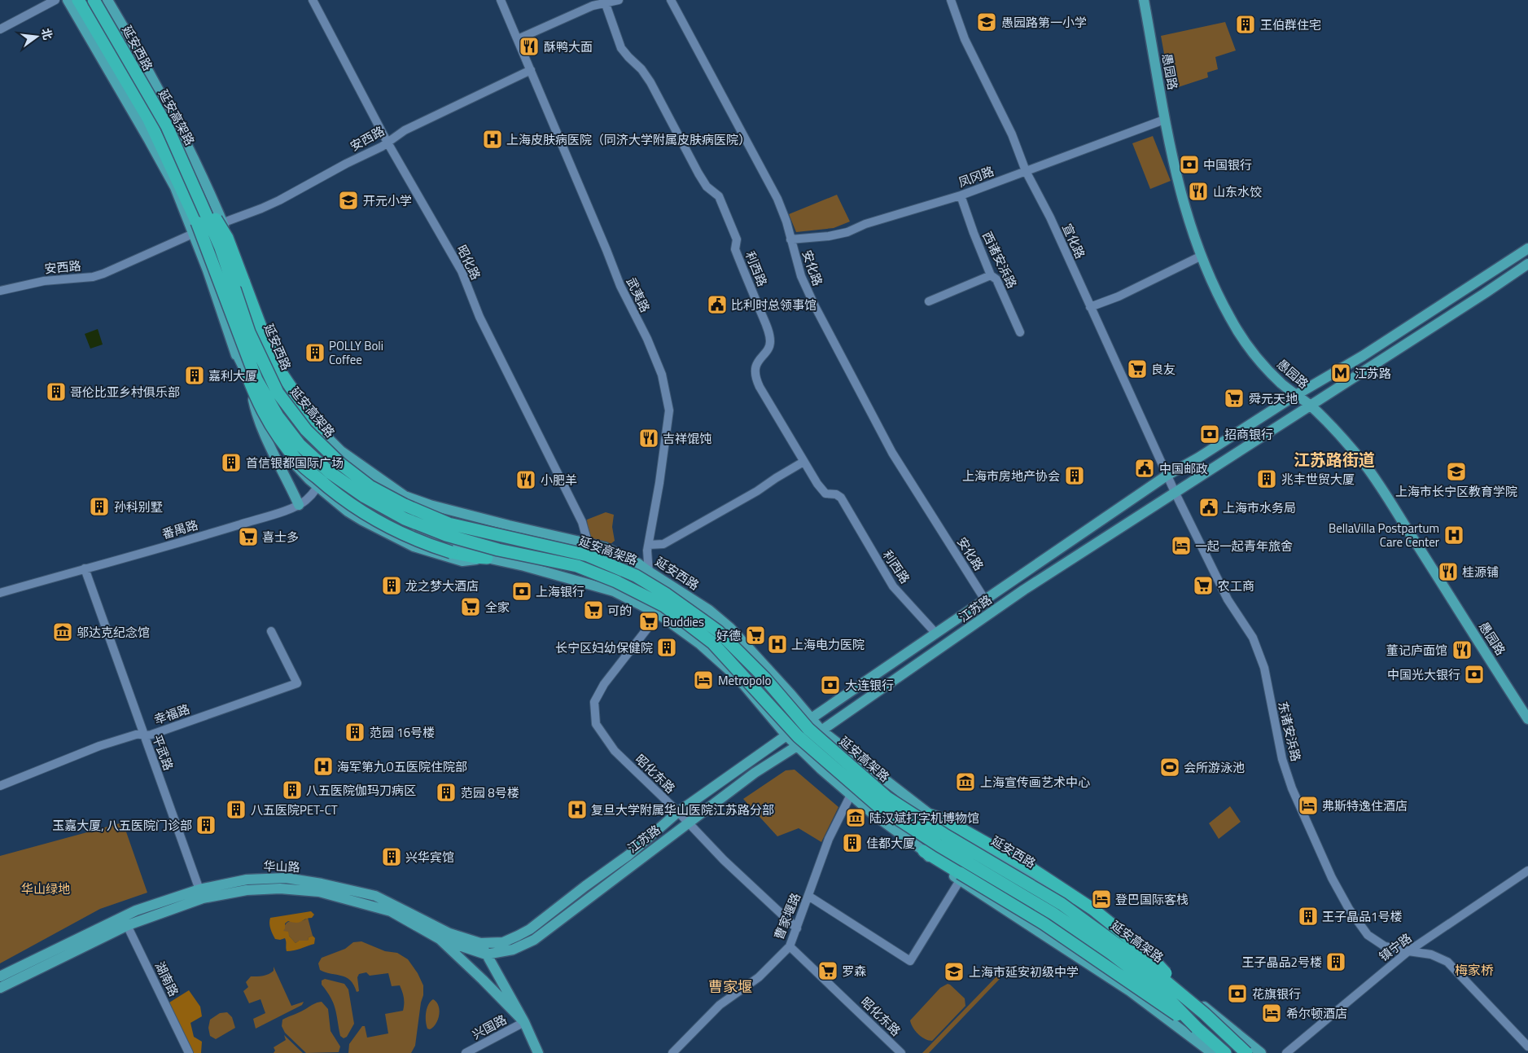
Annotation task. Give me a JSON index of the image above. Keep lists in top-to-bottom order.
{
  "streets": {
    "highway": ["延安高架路"],
    "main road": [
      "延安西路",
      "愚园路",
      "江苏路",
      "华山路"
    ],
    "street": [
      "安西路",
      "凤冈路",
      "宣化路",
      "西诸安浜路",
      "昭化路",
      "安化路",
      "利西路",
      "武夷路",
      "番禺路",
      "幸福路",
      "东诸安浜路",
      "平武路",
      "昭化东路",
      "曹家堰路",
      "镇宁路",
      "湖南路",
      "兴国路"
    ]
  },
  "crossings": [
    ["延安西路", "延安高架路"],
    ["延安西路", "安西路"],
    ["延安西路", "昭化路"],
    ["延安西路", "武夷路"],
    ["延安西路", "番禺路"],
    ["延安西路", "江苏路"],
    ["愚园路", "凤冈路"],
    ["愚园路", "江苏路"],
    ["安西路", "昭化路"],
    ["安西路", "武夷路"],
    ["凤冈路", "宣化路"],
    ["凤冈路", "西诸安浜路"],
    ["凤冈路", "安化路"],
    ["宣化路", "江苏路"],
    ["宣化路", "东诸安浜路"],
    ["安化路", "江苏路"],
    ["利西路", "江苏路"],
    ["武夷路", "昭化东路"],
    ["番禺路", "平武路"],
    ["江苏路", "东诸安浜路"],
    ["江苏路", "昭化东路"],
    ["江苏路", "华山路"],
    ["幸福路", "平武路"],
    ["东诸安浜路", "镇宁路"],
    ["平武路", "华山路"],
    ["昭化东路", "曹家堰路"],
    ["华山路", "湖南路"],
    ["华山路", "兴国路"]
  ],
  "districts": ["江苏路街道", "梅家桥", "曹家堰"],
  "parks": ["华山绿地"],
  "places": {
    "school or university": [
      "愚园路第一小学",
      "开元小学",
      "上海市长宁区教育学院",
      "上海市延安初级中学"
    ],
    "building": [
      "王伯群住宅",
      "POLLY Boli Coffee",
      "嘉利大厦",
      "哥伦比亚乡村俱乐部",
      "首信银都国际广场",
      "上海市房地产协会",
      "兆丰世贸大厦",
      "孙科别墅",
      "龙之梦大酒店",
      "长宁区妇幼保健院",
      "范园 16号楼",
      "八五医院伽玛刀病区",
      "范园 8号楼",
      "八五医院PET-CT",
      "玉嘉大厦, 八五医院门诊部",
      "佳都大厦",
      "兴华宾馆",
      "王子晶品1号楼",
      "王子晶品2号楼"
    ],
    "restaurant": [
      "酥鸭大面",
      "山东水饺",
      "吉祥馄饨",
      "小肥羊",
      "桂源铺",
      "董记庐面馆"
    ],
    "hospital": [
      "上海皮肤病医院（同济大学附属皮肤病医院）",
      "BellaVilla Postpartum Care Center",
      "上海电力医院",
      "海军第九O五医院住院部",
      "复旦大学附属华山医院江苏路分部"
    ],
    "bank": [
      "中国银行",
      "招商银行",
      "上海银行",
      "中国光大银行",
      "大连银行",
      "花旗银行"
    ],
    "public building": ["比利时总领事馆", "中国邮政", "上海市水务局"],
    "supermarket": [
      "良友",
      "舜元天地",
      "喜士多",
      "农工商",
      "全家",
      "可的",
      "Buddies",
      "好德",
      "罗森"
    ],
    "metro station": ["江苏路"],
    "hotel": [
      "一起一起青年旅舍",
      "Metropolo",
      "弗斯特逸住酒店",
      "登巴国际客栈",
      "希尔顿酒店"
    ],
    "museum": ["邬达克纪念馆", "上海宣传画艺术中心", "陆汉斌打字机博物馆"],
    "sports": ["会所游泳池"]
  },
  "north": "right"
}
